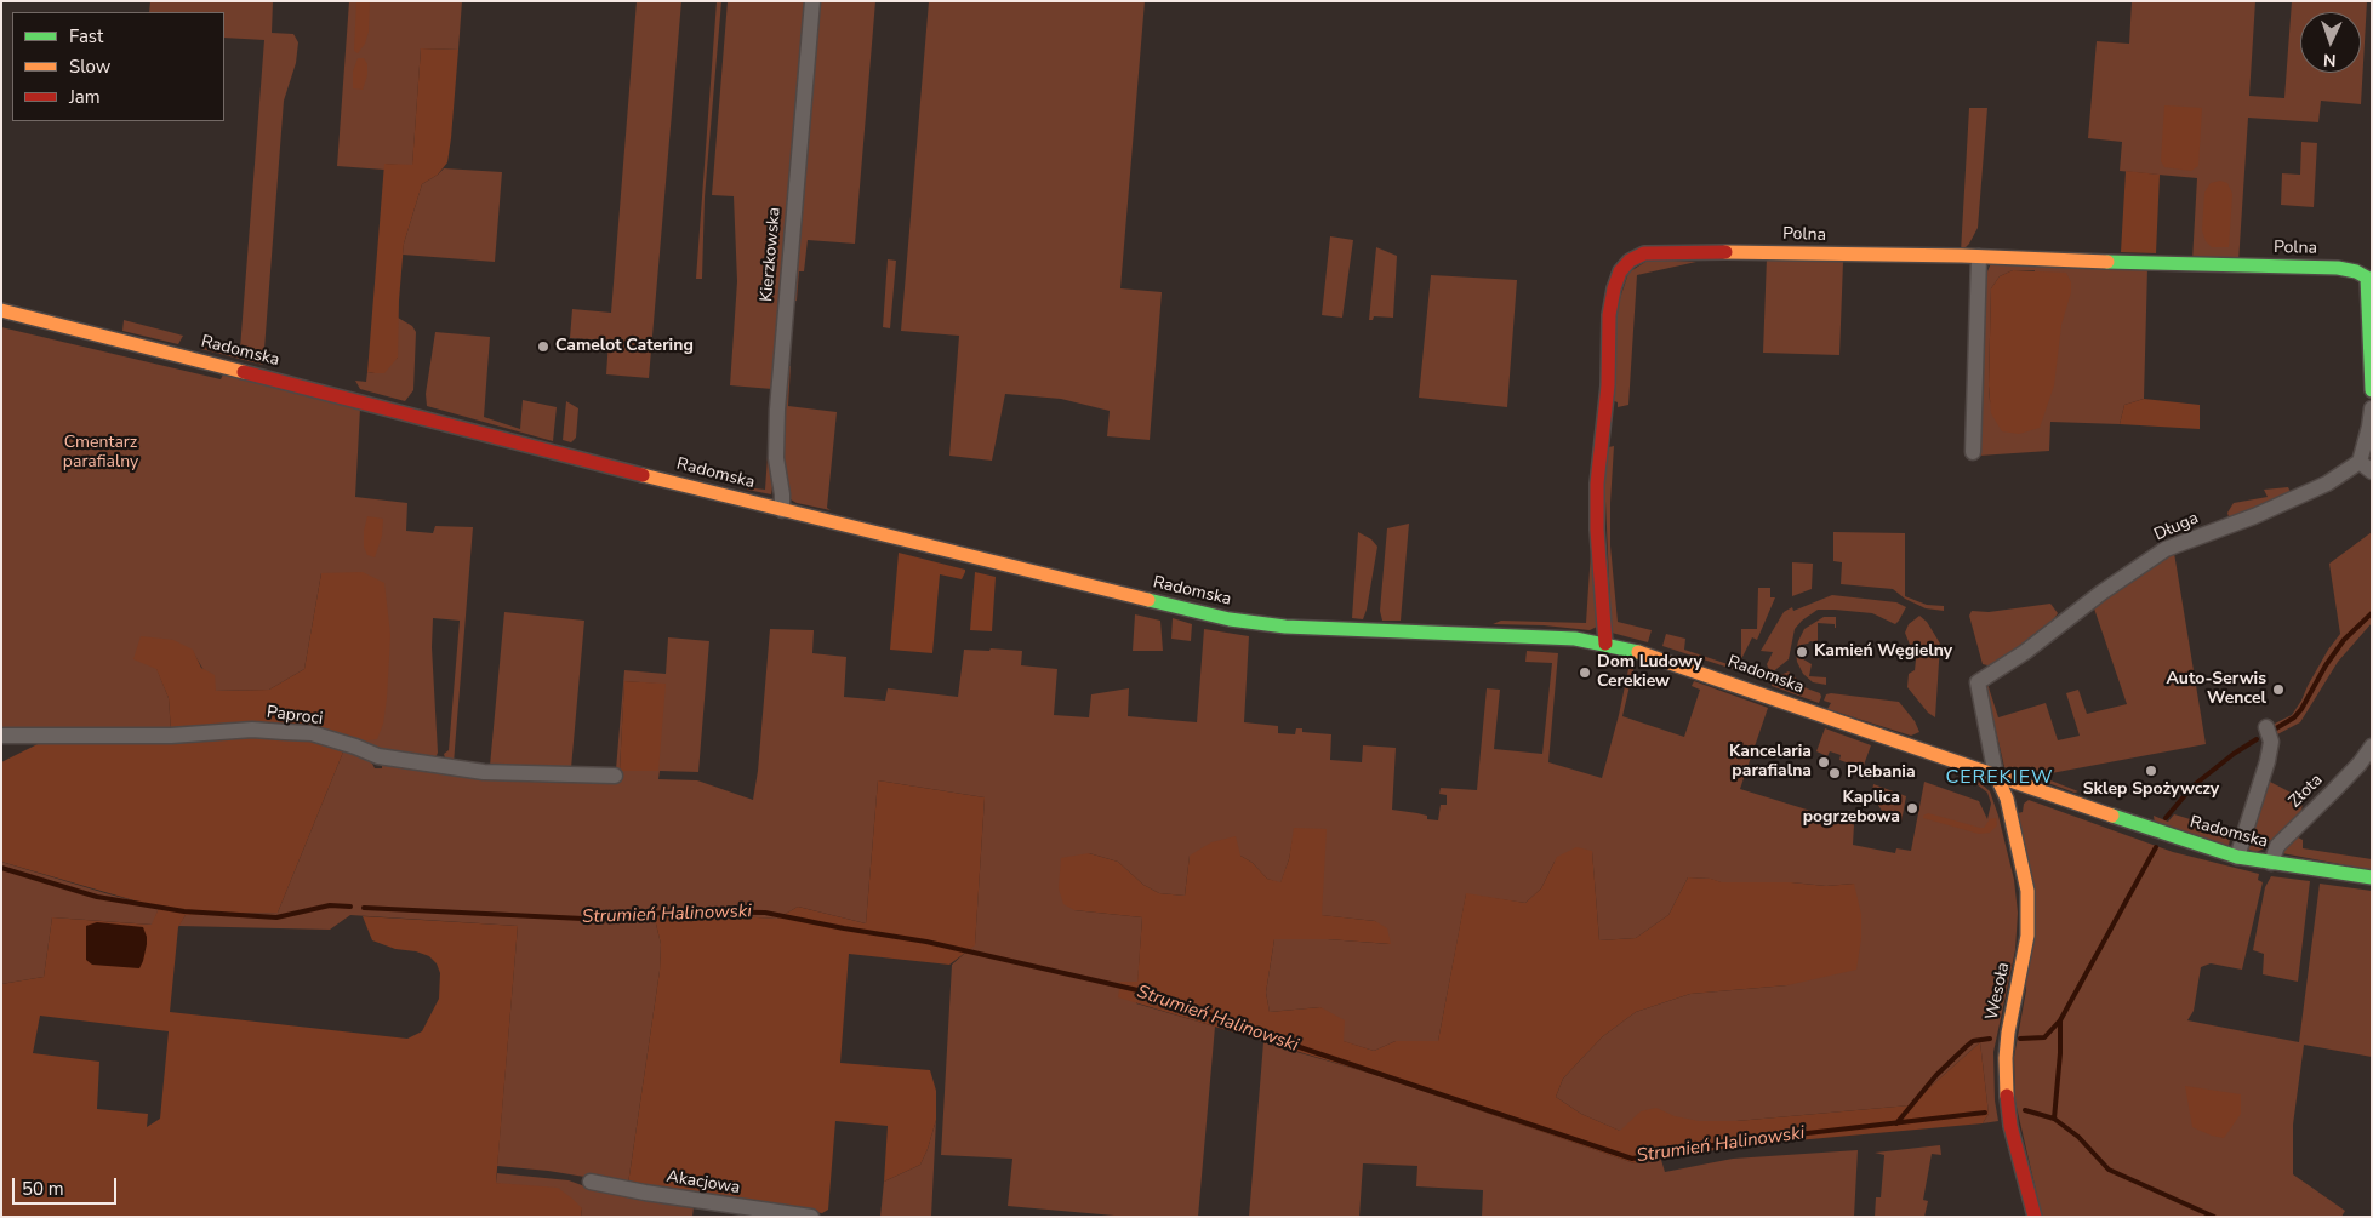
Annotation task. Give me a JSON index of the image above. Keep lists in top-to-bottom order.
{
  "streets": {
    "street": [
      "Polna",
      "Kierzkowska",
      "Radomska",
      "Długa",
      "Paproci",
      "Złota",
      "Wesoła",
      "Akacjowa"
    ]
  },
  "crossings": [
    ["Polna", "Radomska"],
    ["Kierzkowska", "Radomska"],
    ["Radomska", "Długa"],
    ["Radomska", "Złota"],
    ["Radomska", "Wesoła"],
    ["Długa", "Wesoła"]
  ],
  "districts": ["CEREKIEW"],
  "water": ["Strumień Halinowski"],
  "parks": ["Cmentarz parafialny"],
  "places": [
    "Camelot Catering",
    "Kamień Węgielny",
    "Dom Ludowy Cerekiew",
    "Auto-Serwis Wencel",
    "Kancelaria parafialna",
    "Sklep Spożywczy",
    "Plebania",
    "Kaplica pogrzebowa"
  ],
  "legend": ["Fast", "Slow", "Jam"],
  "scale_bar": "50 m",
  "north": "bottom"
}
